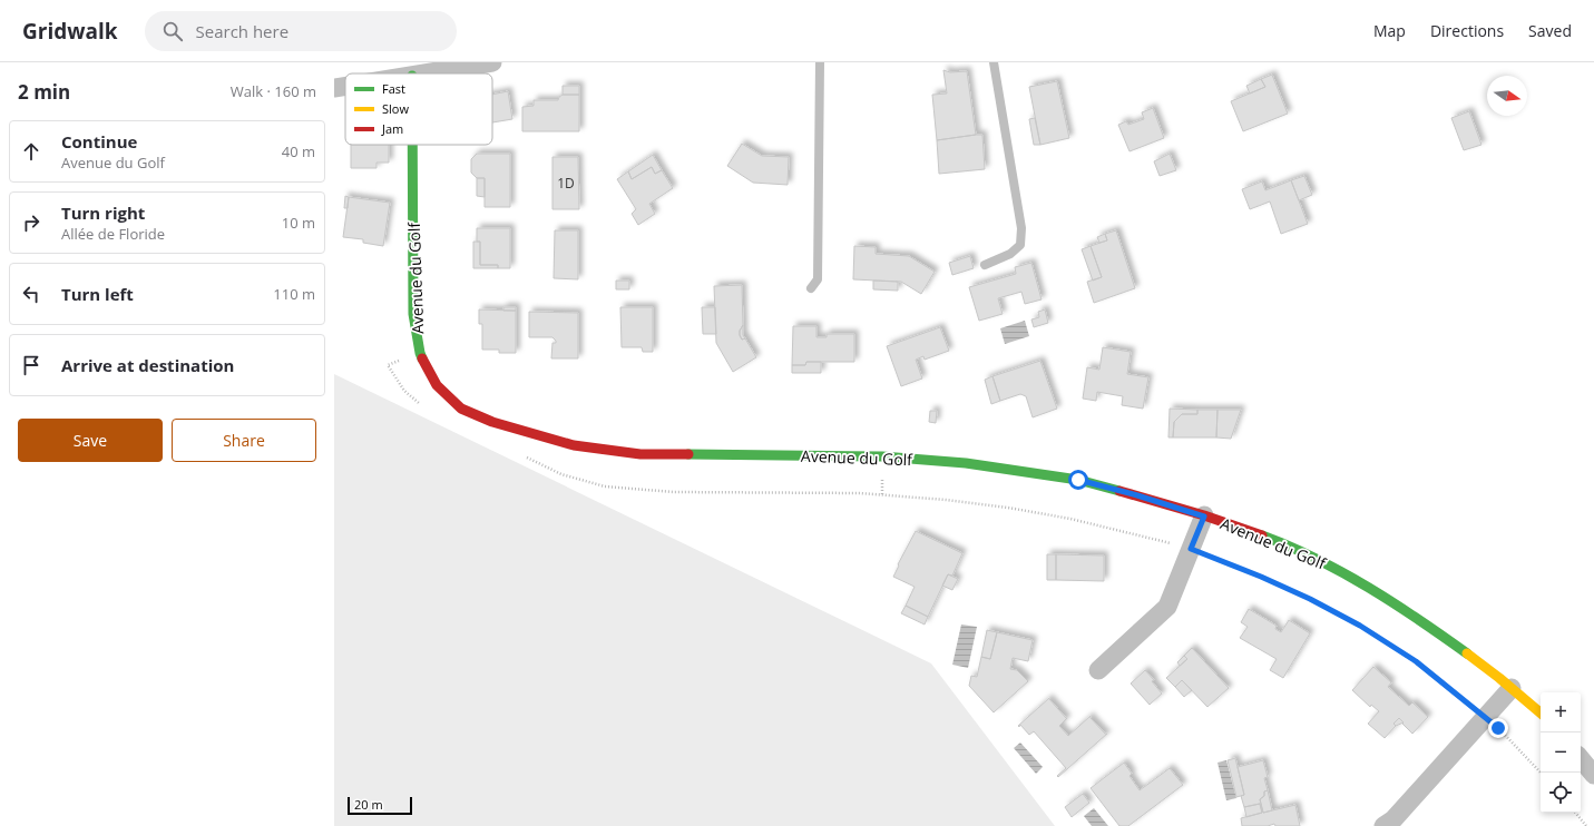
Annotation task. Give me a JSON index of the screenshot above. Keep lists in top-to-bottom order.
{
  "streets": {
    "street": ["Avenue du Golf"]
  },
  "house_numbers": ["1D"],
  "legend": ["Fast", "Slow", "Jam"],
  "scale_bar": "20 m",
  "north": "right",
  "page": {
    "header": "Gridwalk",
    "search": "Search here",
    "nav": ["Map", "Directions", "Saved"],
    "heading": ["2 min", "Walk · 160 m"],
    "list": [
      ["Continue", "Avenue du Golf", "40 m"],
      ["Turn right", "Allée de Floride", "10 m"],
      ["Turn left", "110 m"],
      "Arrive at destination"
    ],
    "buttons": ["Save", "Share"],
    "map_buttons": ["+", "−"],
    "scale": "20 m"
  }
}
